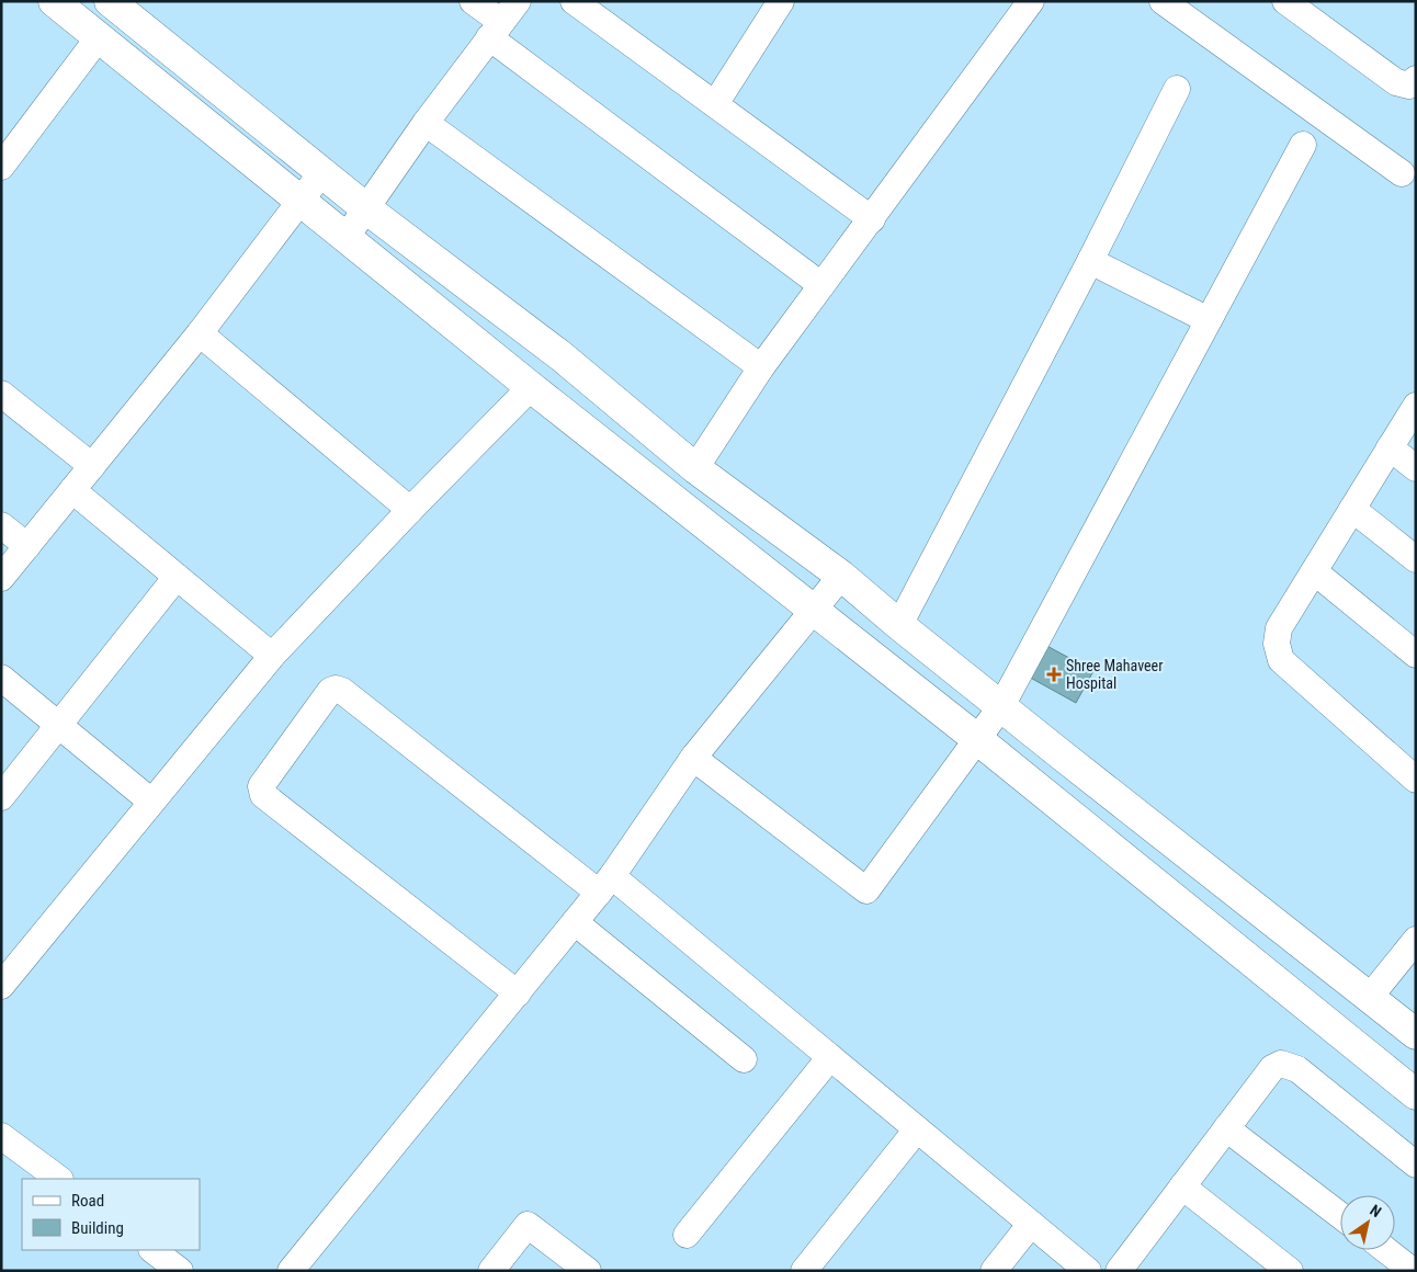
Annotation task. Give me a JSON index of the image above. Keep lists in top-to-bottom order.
{
  "places": {
    "health": ["Shree Mahaveer Hospital"]
  },
  "legend": ["Road", "Building"],
  "north": "top right"
}
